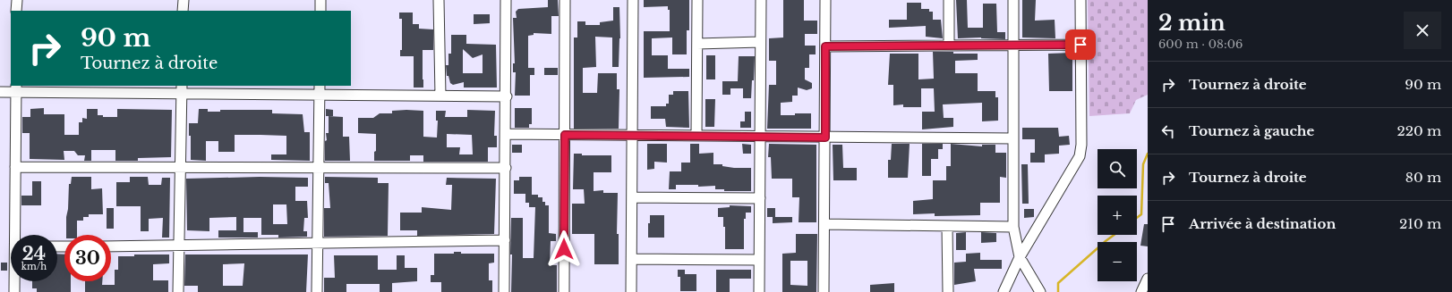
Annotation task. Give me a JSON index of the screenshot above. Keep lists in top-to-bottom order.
{
  "page": {
    "heading": ["2 min", "600 m · 08:06"],
    "turn": ["90 m", "Tournez à droite"],
    "list": [
      {
        "name": "Tournez à droite",
        "value": "90 m"
      },
      {
        "name": "Tournez à gauche",
        "value": "220 m"
      },
      {
        "name": "Tournez à droite",
        "value": "80 m"
      },
      {
        "name": "Arrivée à destination",
        "value": "210 m"
      }
    ],
    "map_buttons": ["+", "−"],
    "speed": "24 km/h",
    "limit": "30"
  }
}
